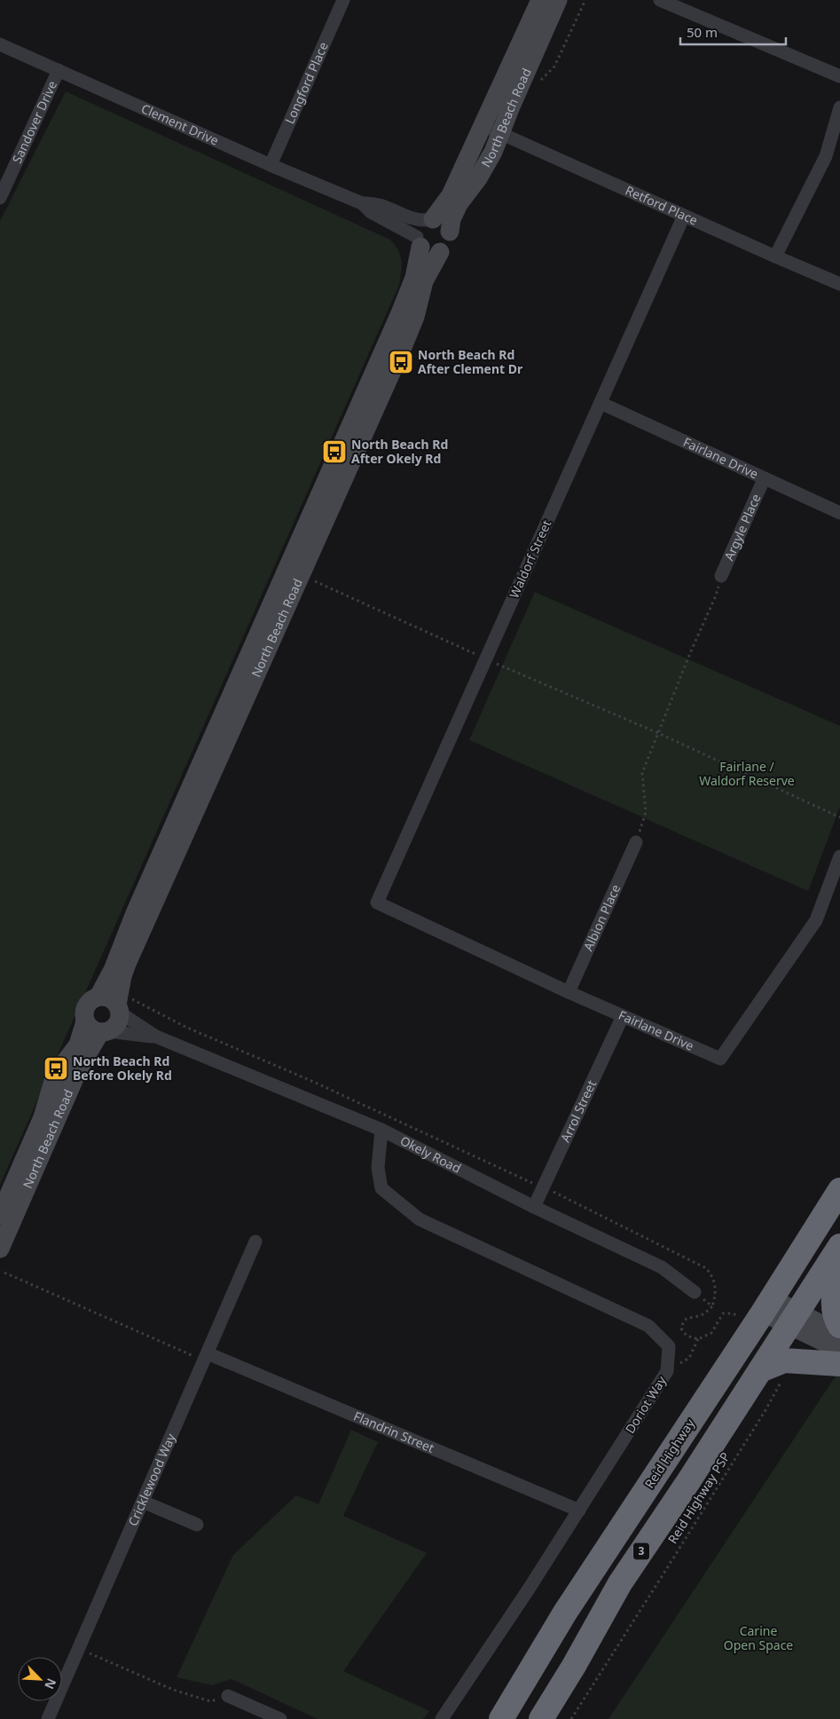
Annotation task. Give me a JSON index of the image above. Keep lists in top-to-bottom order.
{
  "streets": {
    "highway": ["Reid Highway", "3"],
    "main road": ["North Beach Road"],
    "street": [
      "Longford Place",
      "Sandover Drive",
      "Clement Drive",
      "Retford Place",
      "Fairlane Drive",
      "Argyle Place",
      "Waldorf Street",
      "Albion Place",
      "Arrol Street",
      "Okely Road",
      "Doriot Way",
      "Flandrin Street",
      "Cricklewood Way"
    ],
    "path": ["Reid Highway PSP"]
  },
  "crossings": [
    ["Longford Place", "Clement Drive"],
    ["North Beach Road", "Clement Drive"],
    ["North Beach Road", "Retford Place"],
    ["North Beach Road", "Okely Road"],
    ["Sandover Drive", "Clement Drive"],
    ["Retford Place", "Waldorf Street"],
    ["Fairlane Drive", "Argyle Place"],
    ["Fairlane Drive", "Waldorf Street"],
    ["Fairlane Drive", "Albion Place"],
    ["Fairlane Drive", "Arrol Street"],
    ["Arrol Street", "Okely Road"],
    ["Okely Road", "Doriot Way"],
    ["Doriot Way", "Flandrin Street"],
    ["Flandrin Street", "Cricklewood Way"]
  ],
  "parks": ["Fairlane / Waldorf Reserve", "Carine Open Space"],
  "places": {
    "bus stop": ["North Beach Rd After Clement Dr", "North Beach Rd After Okely Rd", "North Beach Rd Before Okely Rd"]
  },
  "scale_bar": "50 m",
  "north": "bottom right"
}
